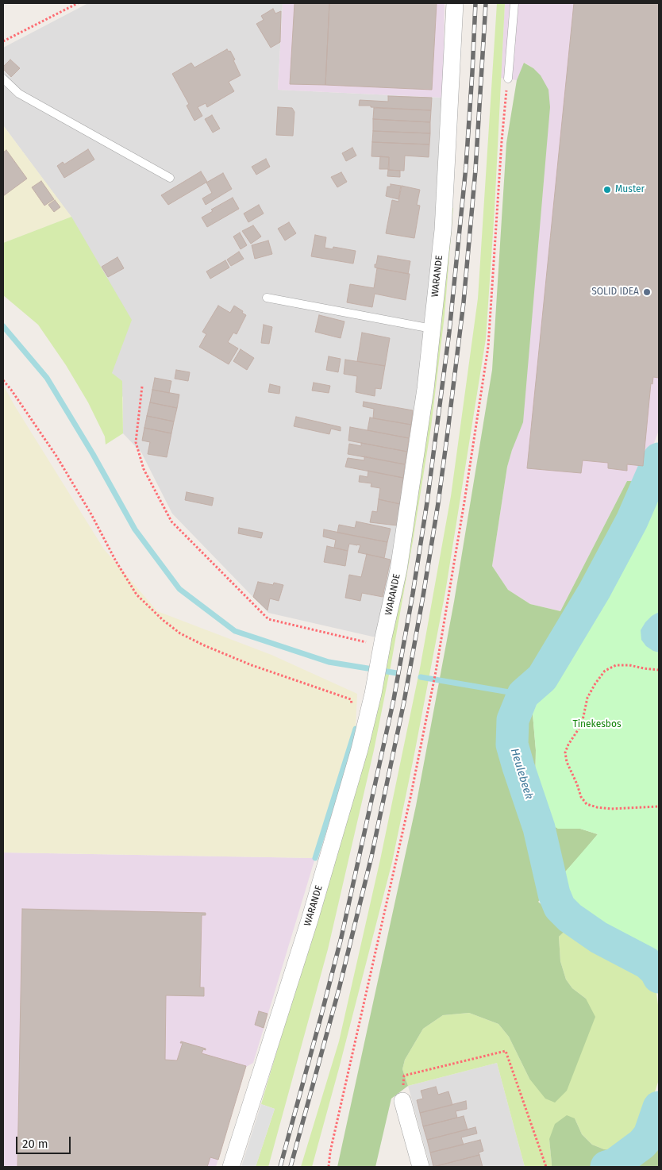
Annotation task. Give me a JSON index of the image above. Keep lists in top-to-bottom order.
{
  "streets": {
    "street": ["WARANDE"]
  },
  "water": ["Heulebeek"],
  "parks": ["Tinekesbos"],
  "places": ["Muster", "SOLID IDEA"],
  "scale_bar": "20 m"
}
